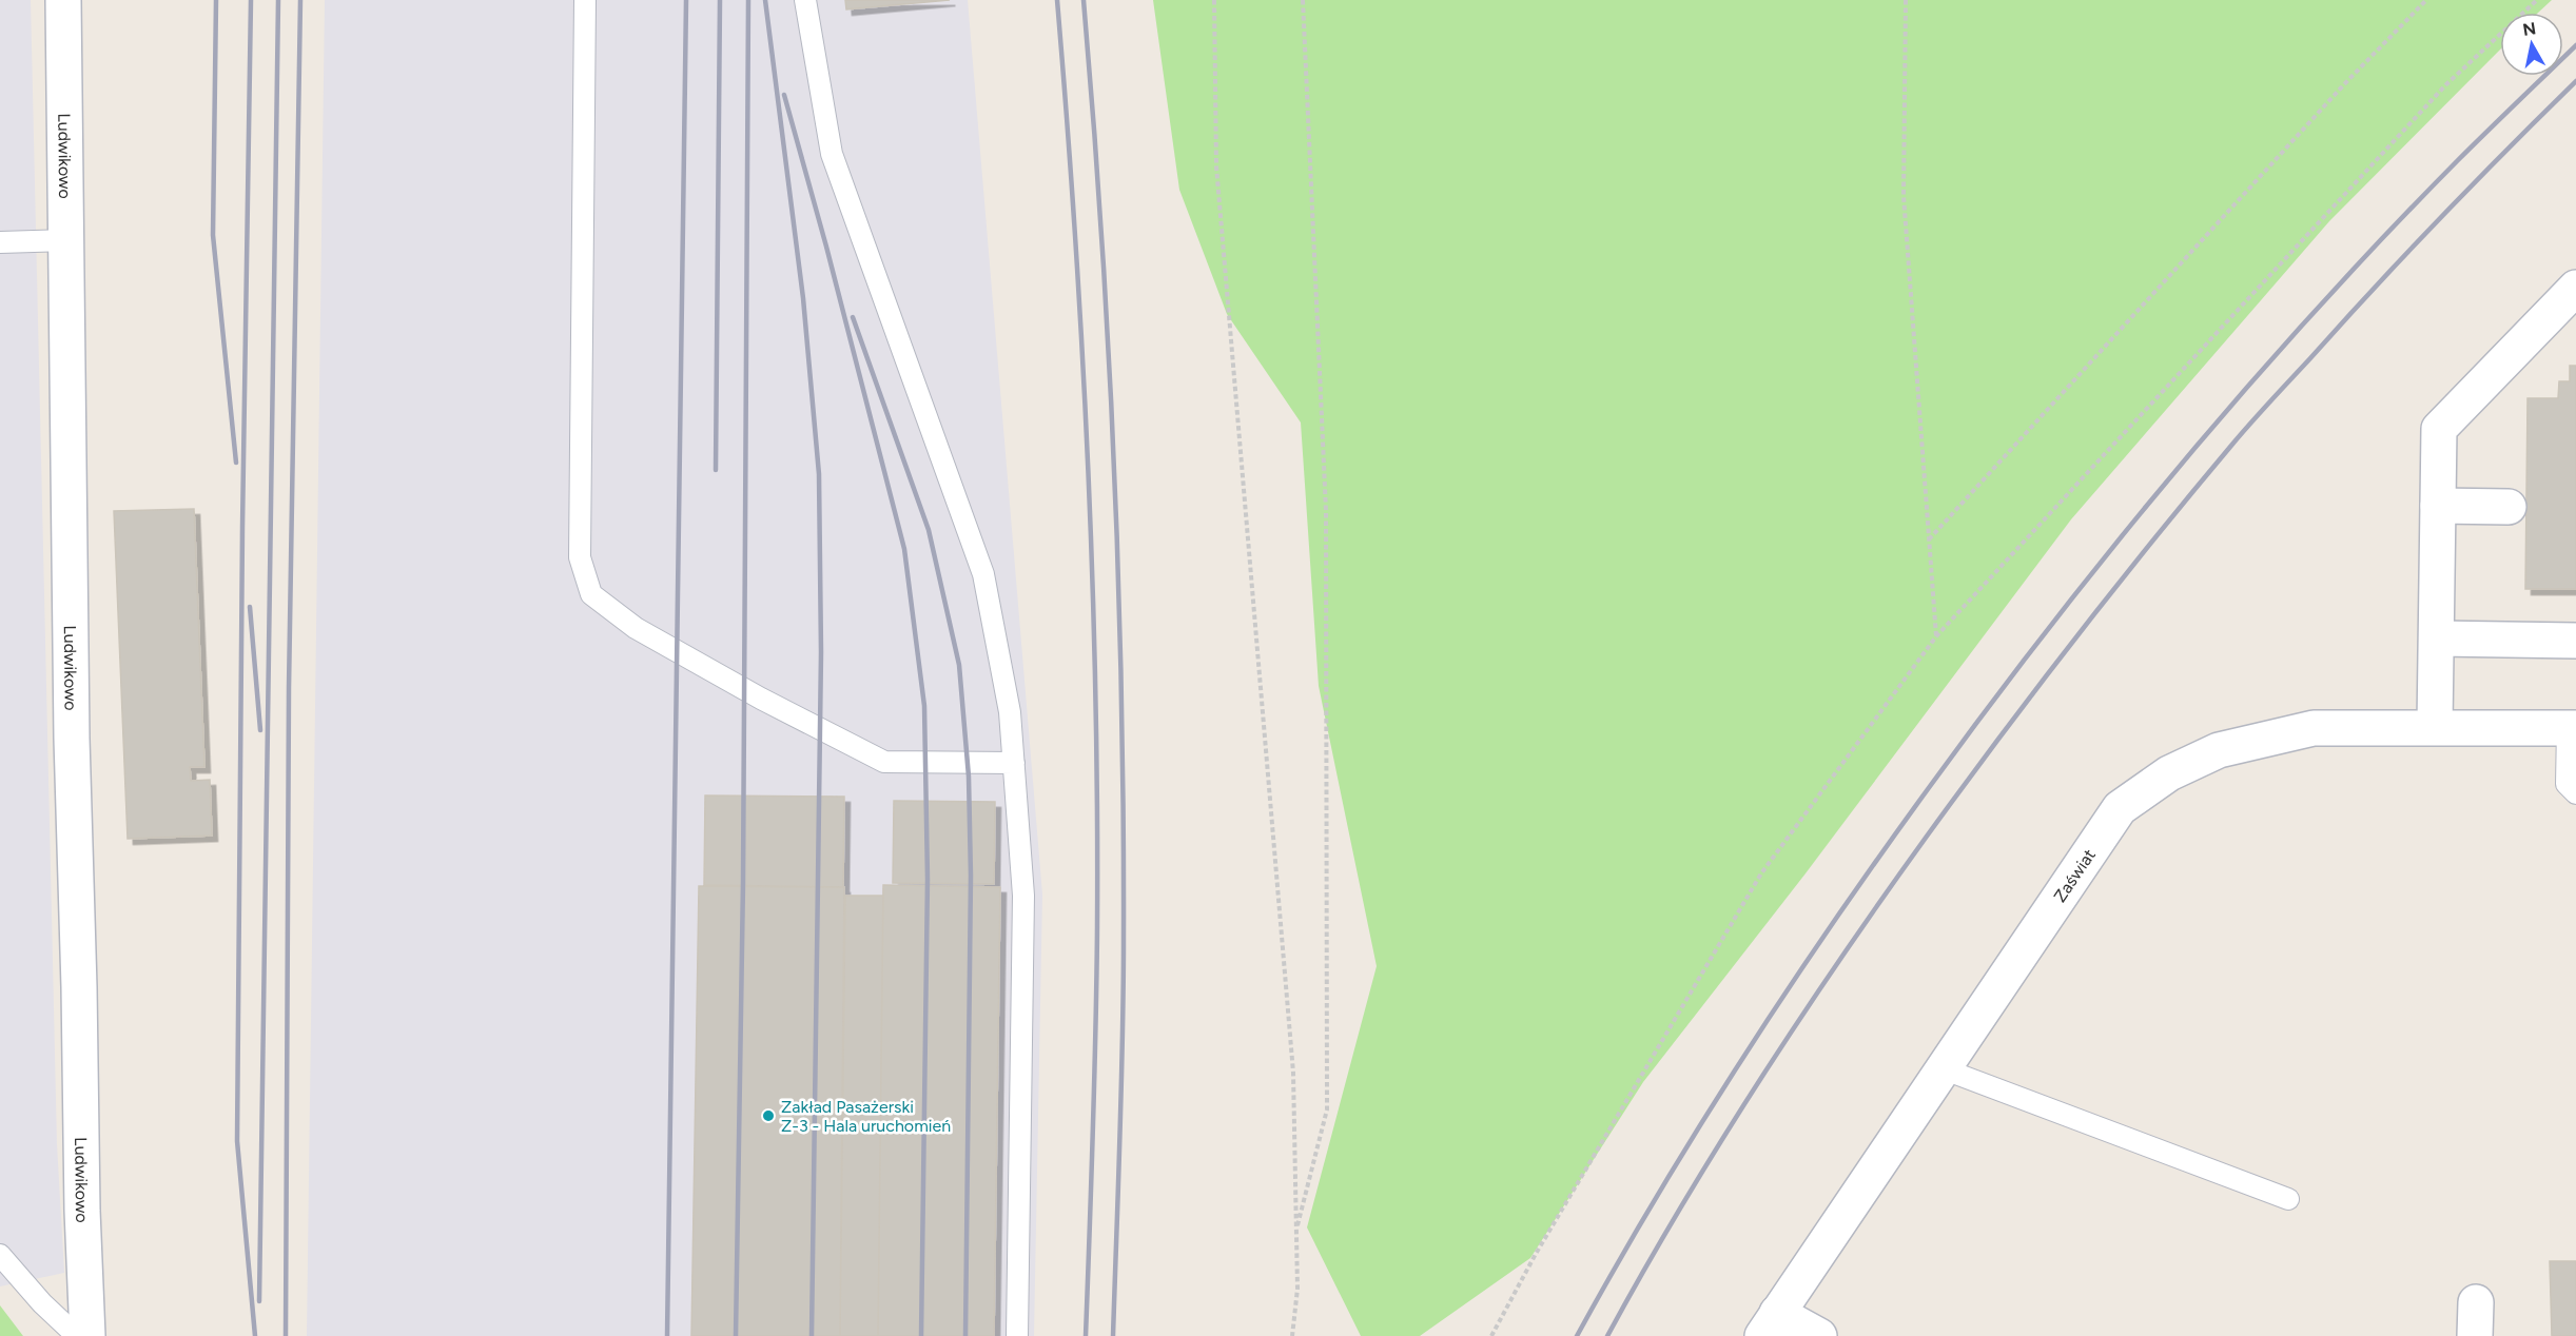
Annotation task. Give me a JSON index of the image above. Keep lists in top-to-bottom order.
{
  "streets": {
    "street": ["Ludwikowo", "Zaświat"]
  },
  "places": ["Zakład Pasażerski Z-3 - Hala uruchomień"],
  "north": "top"
}
